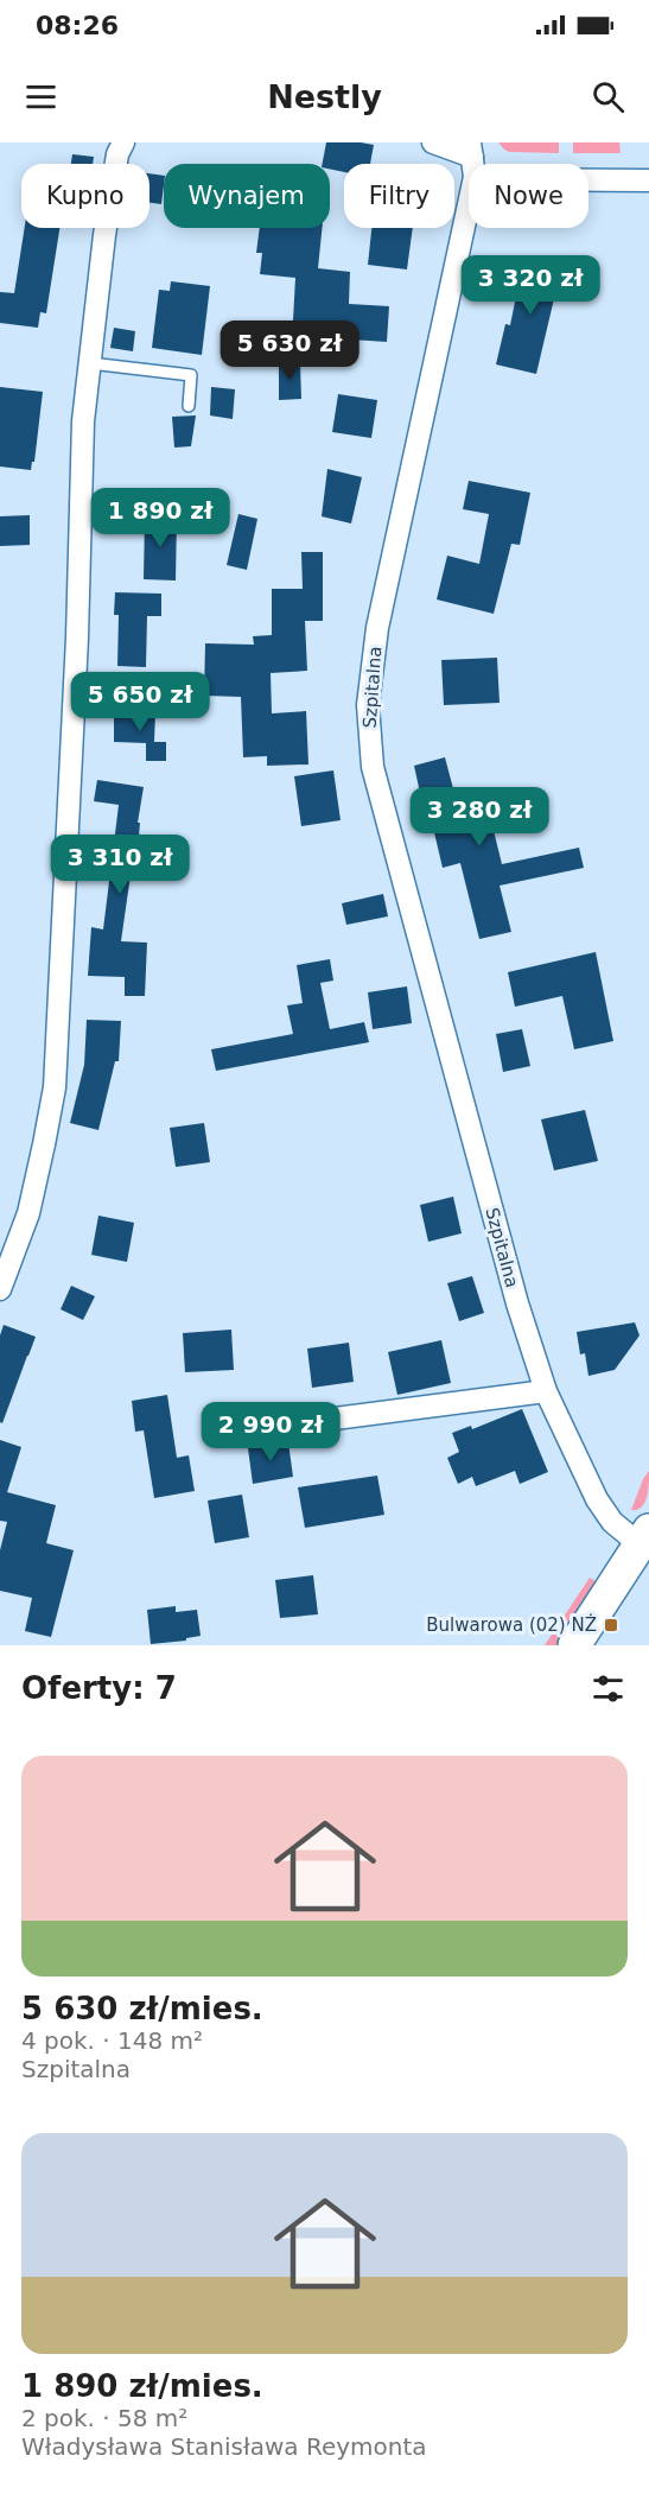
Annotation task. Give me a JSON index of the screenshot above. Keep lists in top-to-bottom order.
{
  "streets": {
    "street": ["Szpitalna"]
  },
  "places": {
    "transit": ["Bulwarowa (02) NŻ"]
  },
  "page": {
    "status": "08:26",
    "header": "Nestly",
    "chip": [
      "Kupno",
      "Wynajem",
      "Filtry",
      "Nowe"
    ],
    "price": [
      "3 320 zł",
      "5 630 zł",
      "1 890 zł",
      "5 650 zł",
      "3 280 zł",
      "3 310 zł",
      "2 990 zł"
    ],
    "heading": "Oferty: 7",
    "list": [
      {
        "name": "5 630 zł/mies.",
        "note": "4 pok. · 148 m² · Szpitalna"
      },
      {
        "name": "1 890 zł/mies.",
        "note": "2 pok. · 58 m² · Władysława Stanisława Reymonta"
      }
    ]
  }
}
